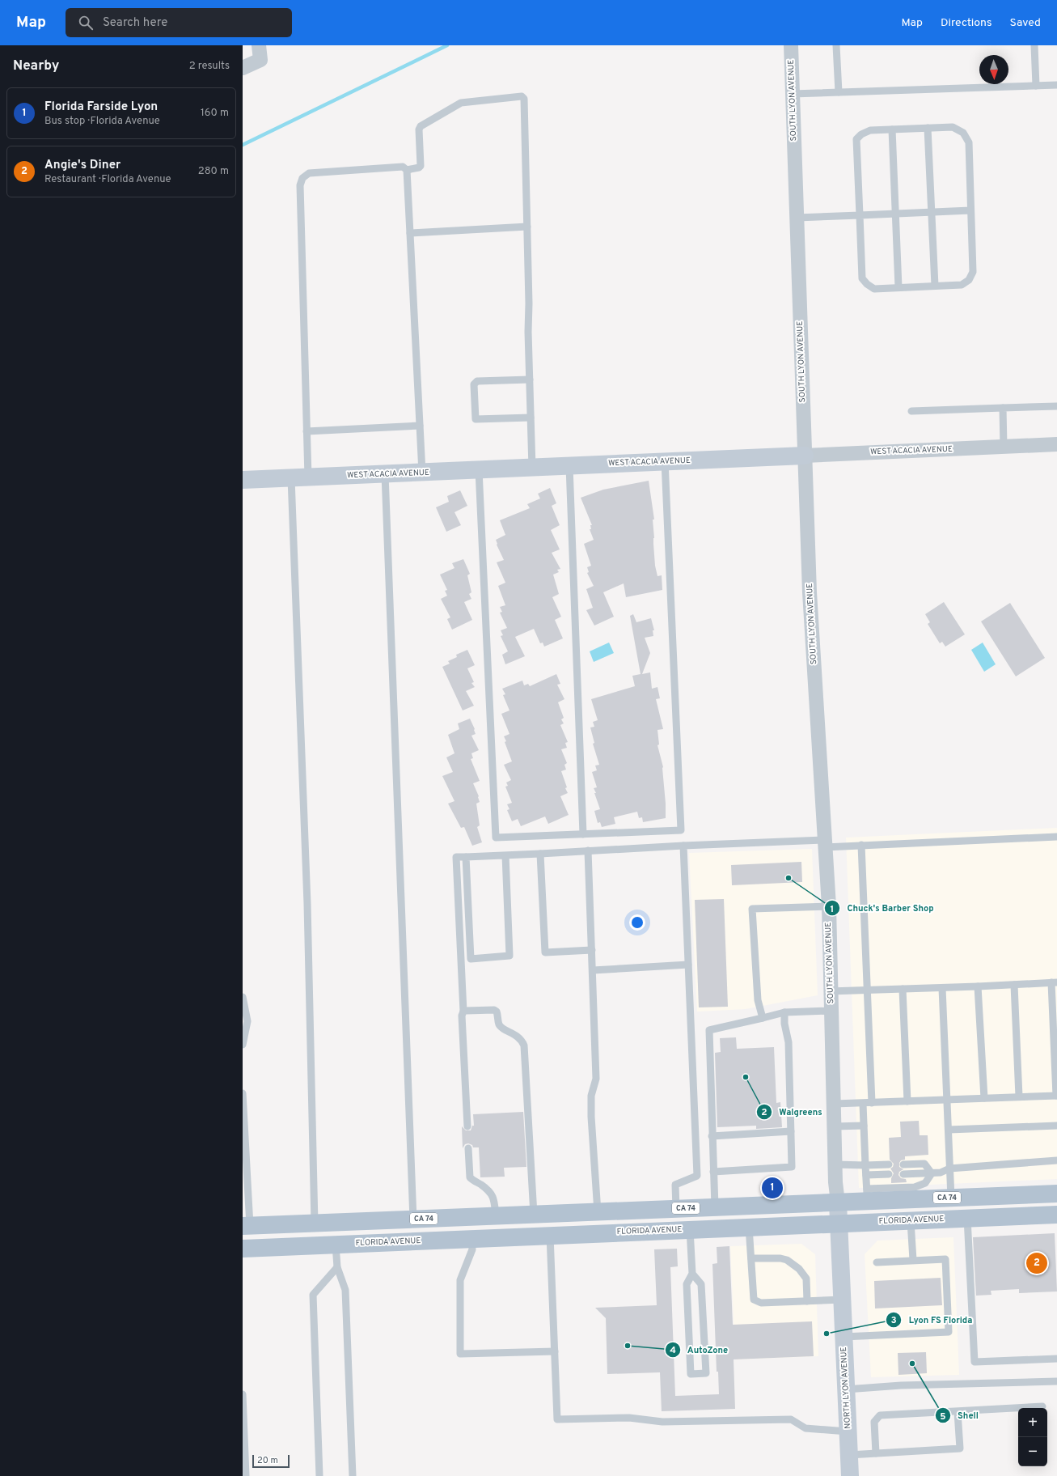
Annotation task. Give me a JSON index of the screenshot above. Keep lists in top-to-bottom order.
{
  "streets": {
    "main road": ["CA 74", "FLORIDA AVENUE"],
    "street": ["SOUTH LYON AVENUE", "WEST ACACIA AVENUE", "NORTH LYON AVENUE"]
  },
  "crossings": [
    ["SOUTH LYON AVENUE", "WEST ACACIA AVENUE"],
    ["SOUTH LYON AVENUE", "CA 74"],
    ["SOUTH LYON AVENUE", "NORTH LYON AVENUE"],
    ["CA 74", "NORTH LYON AVENUE"],
    ["FLORIDA AVENUE", "NORTH LYON AVENUE"]
  ],
  "places": [
    "Chuck's Barber Shop",
    "Walgreens",
    "Lyon FS Florida",
    "AutoZone",
    "Shell"
  ],
  "scale_bar": "20 m",
  "north": "bottom",
  "page": {
    "header": "Map",
    "search": "Search here",
    "nav": ["Map", "Directions", "Saved"],
    "heading": ["Nearby", "2 results"],
    "list": [
      {
        "mark": "1",
        "name": "Florida Farside Lyon",
        "note": "Bus stop · Florida Avenue",
        "value": "160 m"
      },
      {
        "mark": "2",
        "name": "Angie's Diner",
        "note": "Restaurant · Florida Avenue",
        "value": "280 m"
      }
    ],
    "pins": ["1", "2"],
    "map_buttons": ["+", "−"],
    "scale": "20 m"
  }
}
